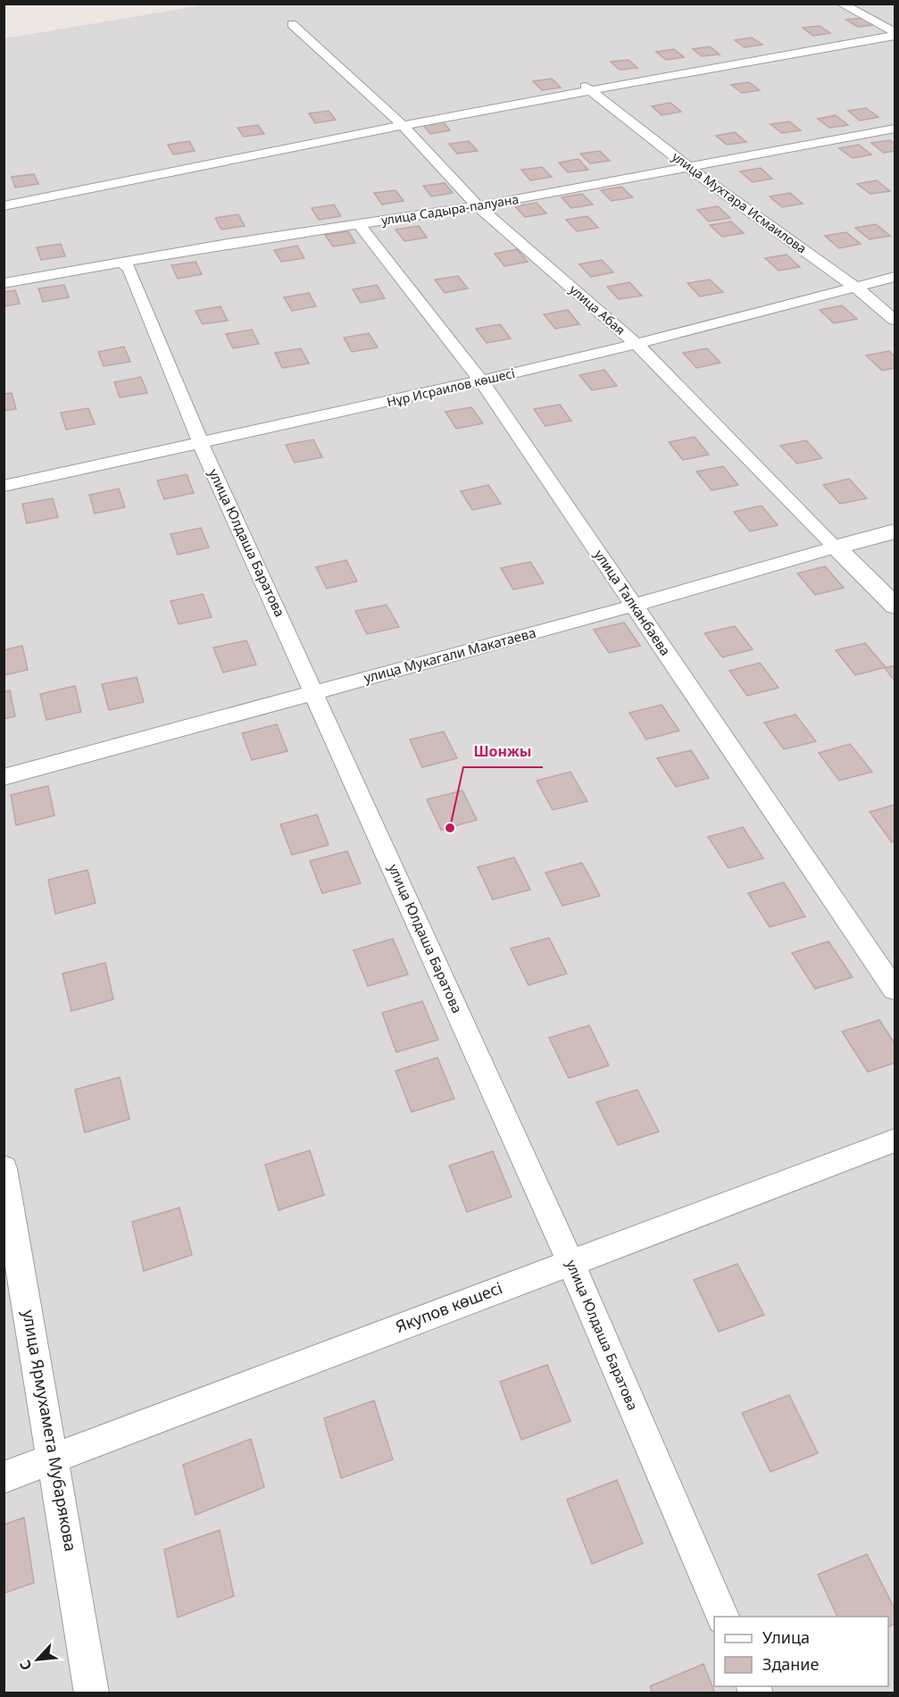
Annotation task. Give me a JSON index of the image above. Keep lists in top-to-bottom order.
{
  "streets": {
    "street": [
      "улица Мухтара Исмаилова",
      "улица Садыра-палуана",
      "улица Абая",
      "Нұр Исраилов көшесі",
      "улица Юлдаша Баратова",
      "улица Талканбаева",
      "улица Мукагали Макатаева",
      "Якупов көшесі",
      "улица Ярмухамета Мубарякова"
    ]
  },
  "crossings": [
    ["улица Мухтара Исмаилова", "улица Садыра-палуана"],
    ["улица Мухтара Исмаилова", "Нұр Исраилов көшесі"],
    ["улица Садыра-палуана", "улица Абая"],
    ["улица Садыра-палуана", "улица Юлдаша Баратова"],
    ["улица Садыра-палуана", "улица Талканбаева"],
    ["улица Абая", "Нұр Исраилов көшесі"],
    ["улица Абая", "улица Мукагали Макатаева"],
    ["Нұр Исраилов көшесі", "улица Юлдаша Баратова"],
    ["Нұр Исраилов көшесі", "улица Талканбаева"],
    ["улица Юлдаша Баратова", "улица Мукагали Макатаева"],
    ["улица Юлдаша Баратова", "Якупов көшесі"],
    ["улица Талканбаева", "улица Мукагали Макатаева"],
    ["Якупов көшесі", "улица Ярмухамета Мубарякова"]
  ],
  "places": ["Шонжы"],
  "legend": ["Улица", "Здание"],
  "north": "bottom left"
}
